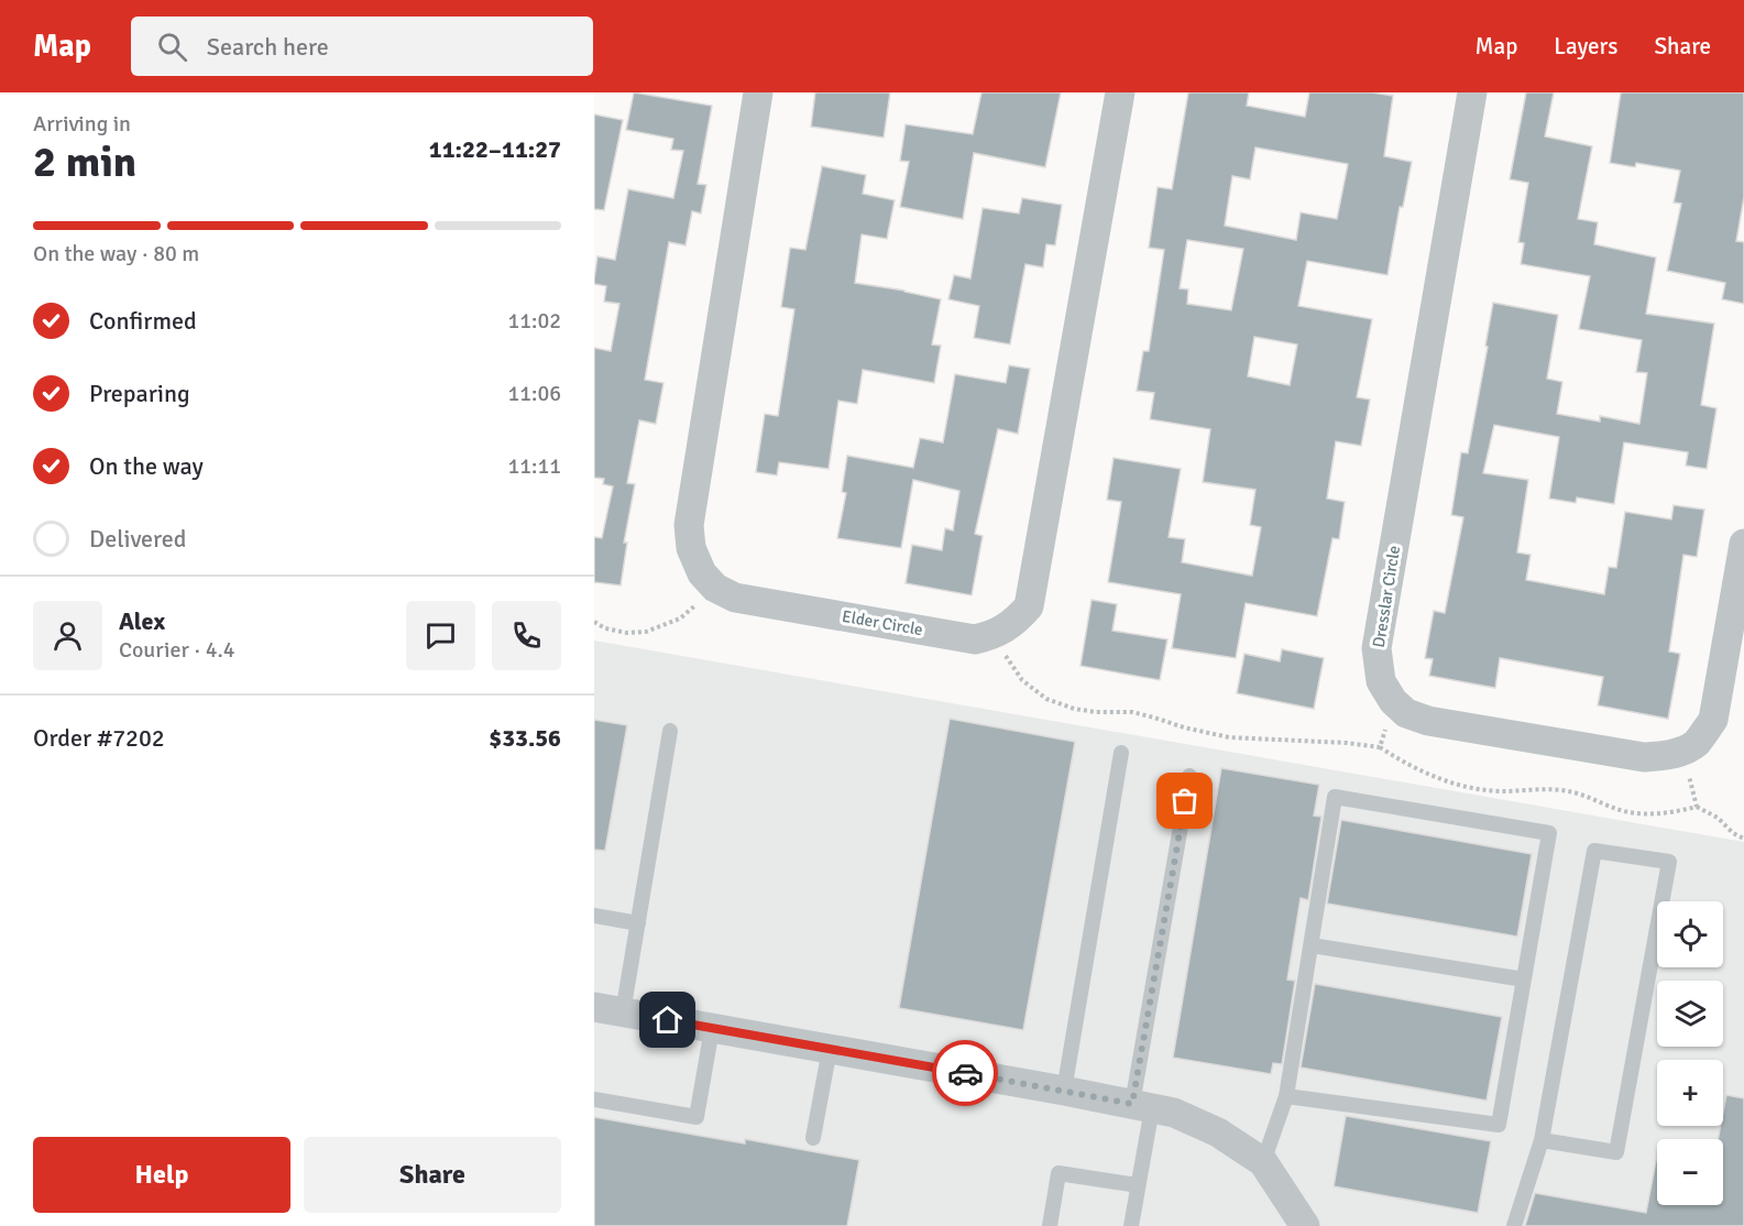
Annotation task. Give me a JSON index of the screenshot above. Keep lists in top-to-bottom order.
{
  "streets": {
    "street": ["Dresslar Circle", "Elder Circle"]
  },
  "page": {
    "header": "Map",
    "search": "Search here",
    "nav": ["Map", "Layers", "Share"],
    "heading": ["2 min", "Arriving in", "11:22–11:27"],
    "panel": [
      "Alex",
      "Courier · 4.4",
      "Order #7202",
      "$33.56"
    ],
    "bar": "On the way · 80 m",
    "list": [
      ["Confirmed", "11:02"],
      ["Preparing", "11:06"],
      ["On the way", "11:11"],
      "Delivered"
    ],
    "map_buttons": ["+", "−"],
    "buttons": ["Help", "Share"]
  }
}
